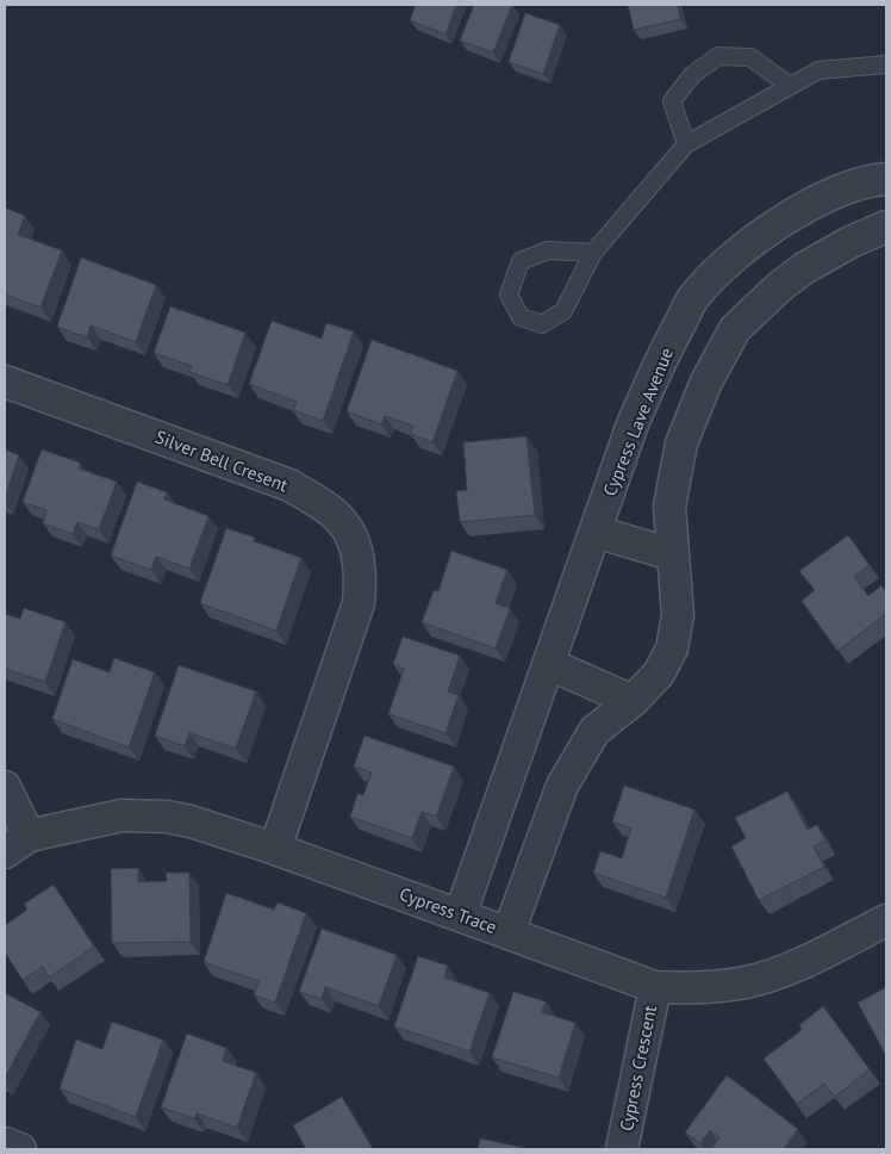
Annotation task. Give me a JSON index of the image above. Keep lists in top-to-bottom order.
{
  "streets": {
    "street": [
      "Cypress Lave Avenue",
      "Silver Bell Cresent",
      "Cypress Trace",
      "Cypress Crescent"
    ]
  },
  "crossings": [
    ["Cypress Lave Avenue", "Cypress Trace"],
    ["Silver Bell Cresent", "Cypress Trace"],
    ["Cypress Trace", "Cypress Crescent"]
  ]
}
